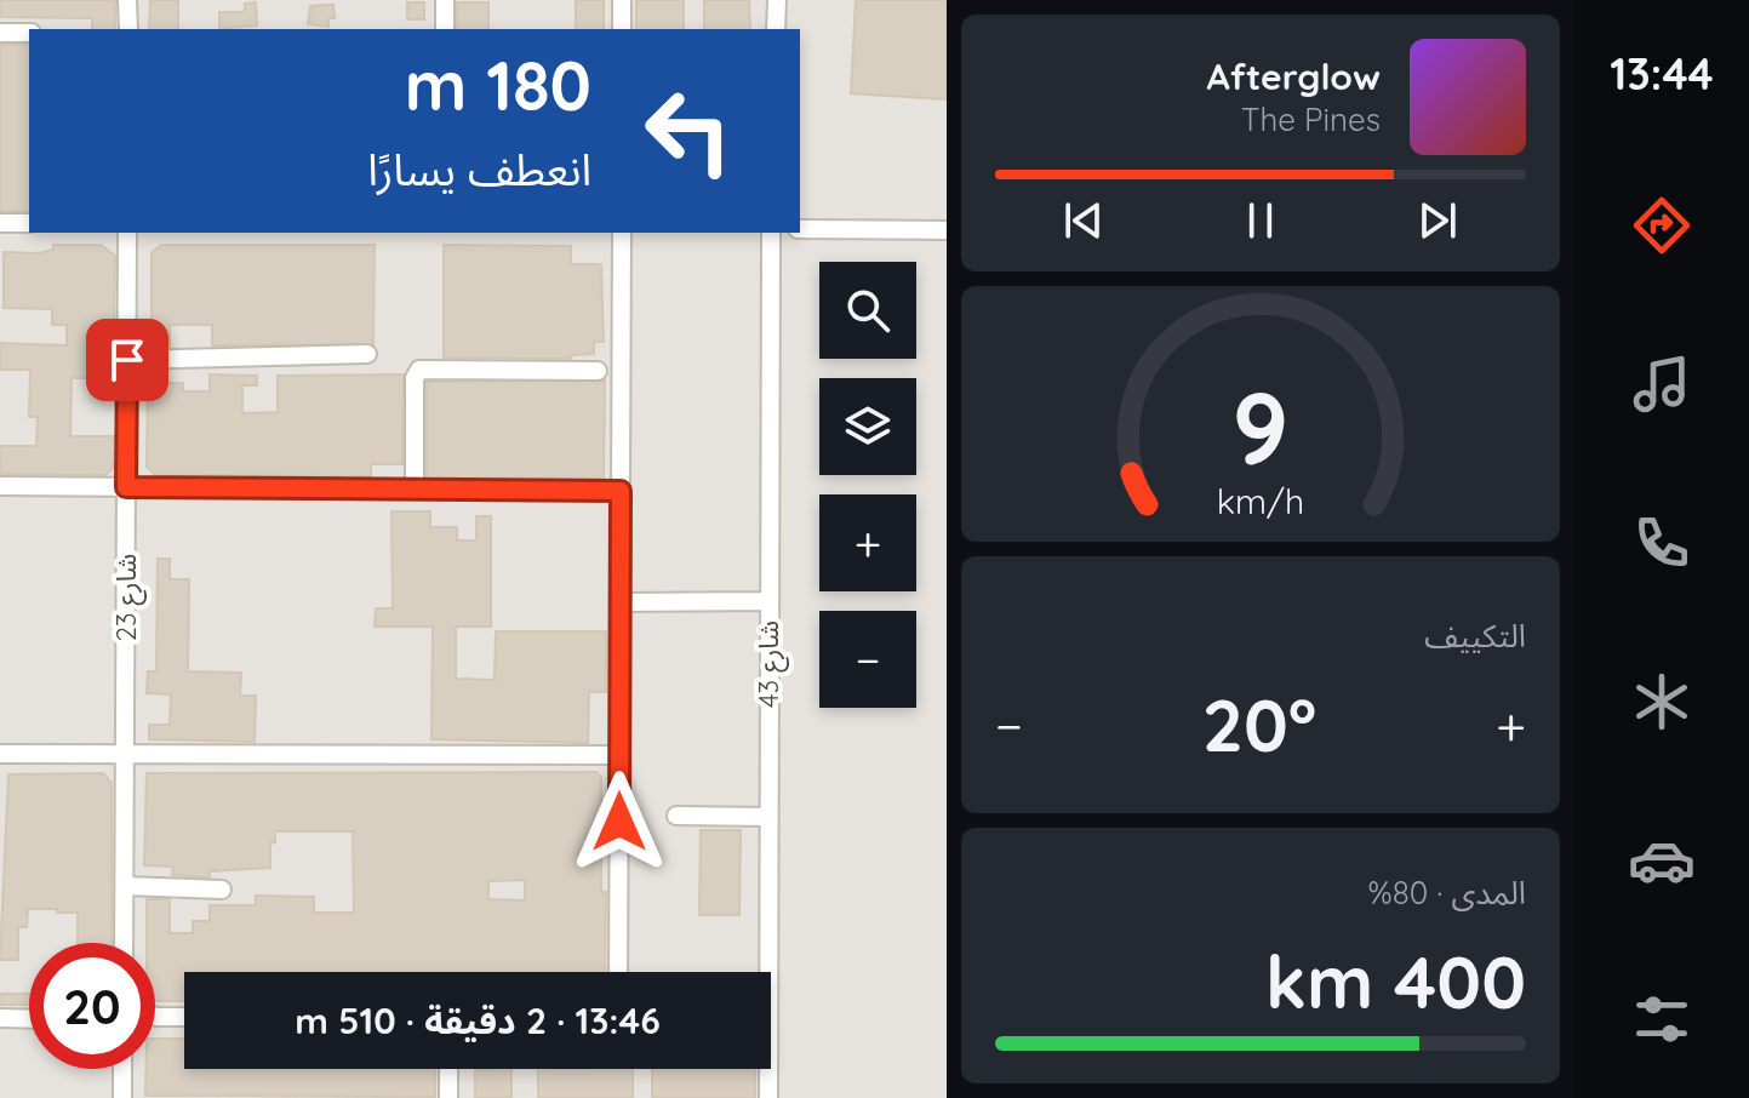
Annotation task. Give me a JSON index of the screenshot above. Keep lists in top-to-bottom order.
{
  "streets": {
    "street": ["شارع 23", "شارع 43"]
  },
  "page": {
    "tabs": "13:44",
    "turn": ["180 m", "انعطف يسارًا"],
    "song": ["Afterglow", "The Pines"],
    "map_buttons": ["+", "−"],
    "tile": [
      "التكييف",
      ["المدى · 80%", "400 km"]
    ],
    "heat": ["−", "20°", "+"],
    "limit": "20",
    "trip": "13:46 · 2 دقيقة · 510 m",
    "gauge": ["9", "km/h"]
  }
}
